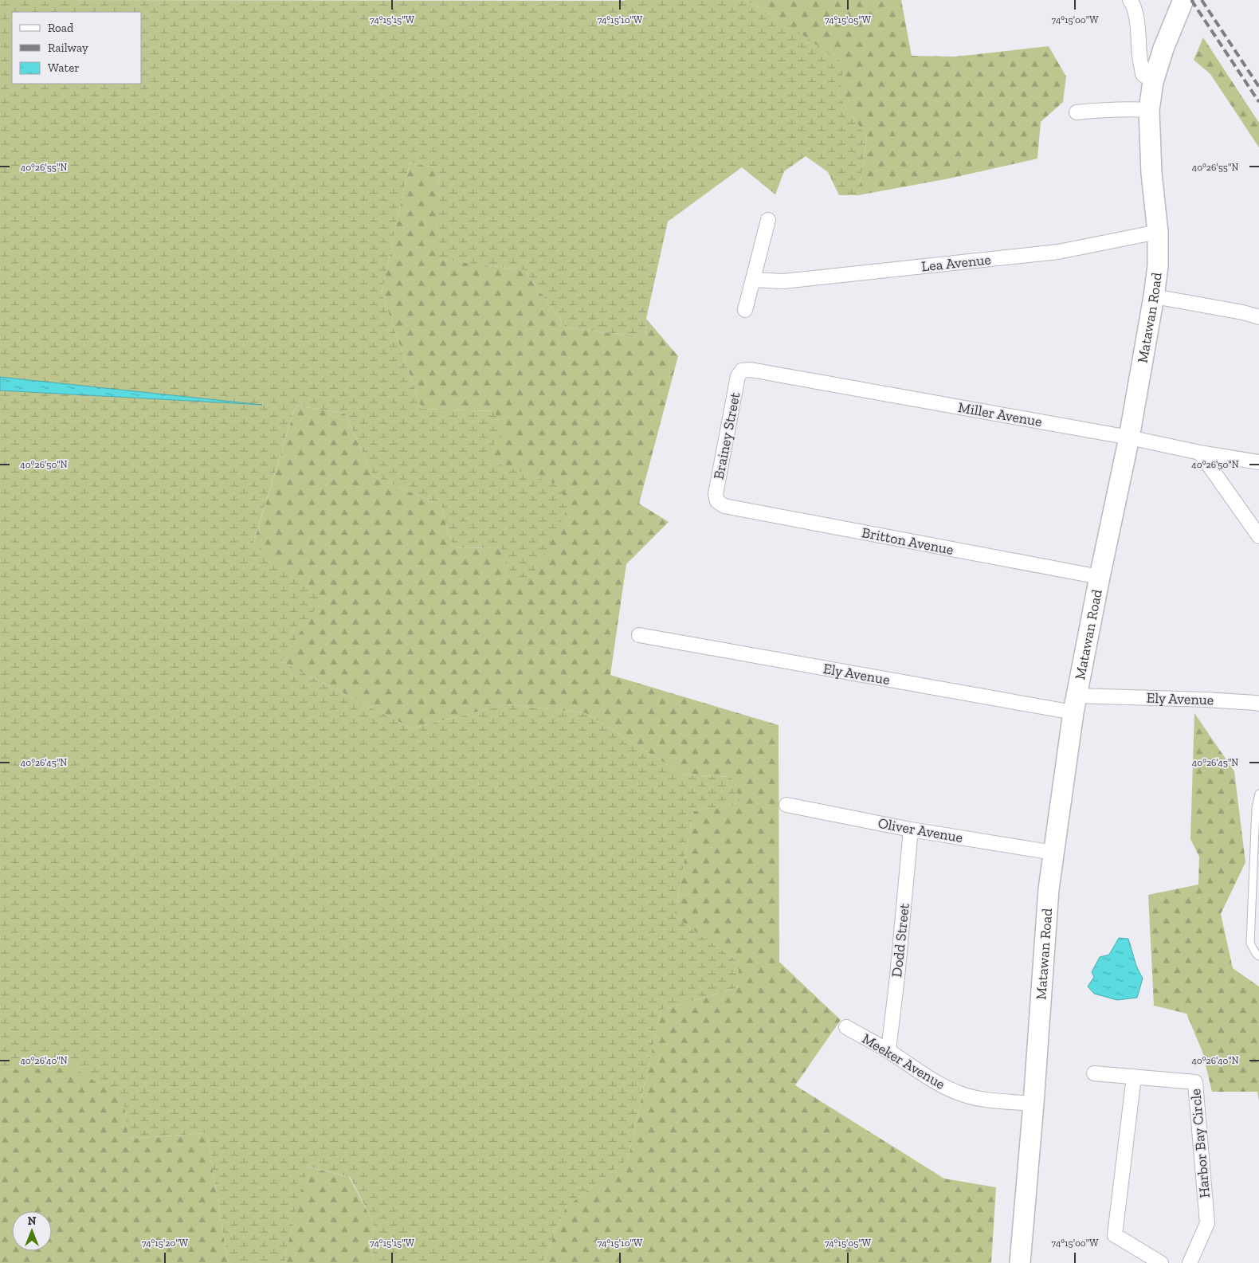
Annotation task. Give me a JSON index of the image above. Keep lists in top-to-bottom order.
{
  "streets": {
    "main road": ["Matawan Road"],
    "street": [
      "Lea Avenue",
      "Miller Avenue",
      "Brainey Street",
      "Britton Avenue",
      "Ely Avenue",
      "Oliver Avenue",
      "Dodd Street",
      "Meeker Avenue",
      "Harbor Bay Circle"
    ]
  },
  "crossings": [
    ["Lea Avenue", "Matawan Road"],
    ["Matawan Road", "Miller Avenue"],
    ["Matawan Road", "Britton Avenue"],
    ["Matawan Road", "Ely Avenue"],
    ["Matawan Road", "Oliver Avenue"],
    ["Matawan Road", "Meeker Avenue"],
    ["Miller Avenue", "Brainey Street"],
    ["Brainey Street", "Britton Avenue"],
    ["Oliver Avenue", "Dodd Street"],
    ["Dodd Street", "Meeker Avenue"]
  ],
  "legend": ["Road", "Railway", "Water"],
  "north": "top",
  "coordinates": [
    "74°15'15\"W",
    "74°15'10\"W",
    "74°15'05\"W",
    "74°15'00\"W",
    "40°26'55\"N",
    "40°26'50\"N",
    "40°26'45\"N",
    "40°26'40\"N",
    "74°15'20\"W"
  ]
}
